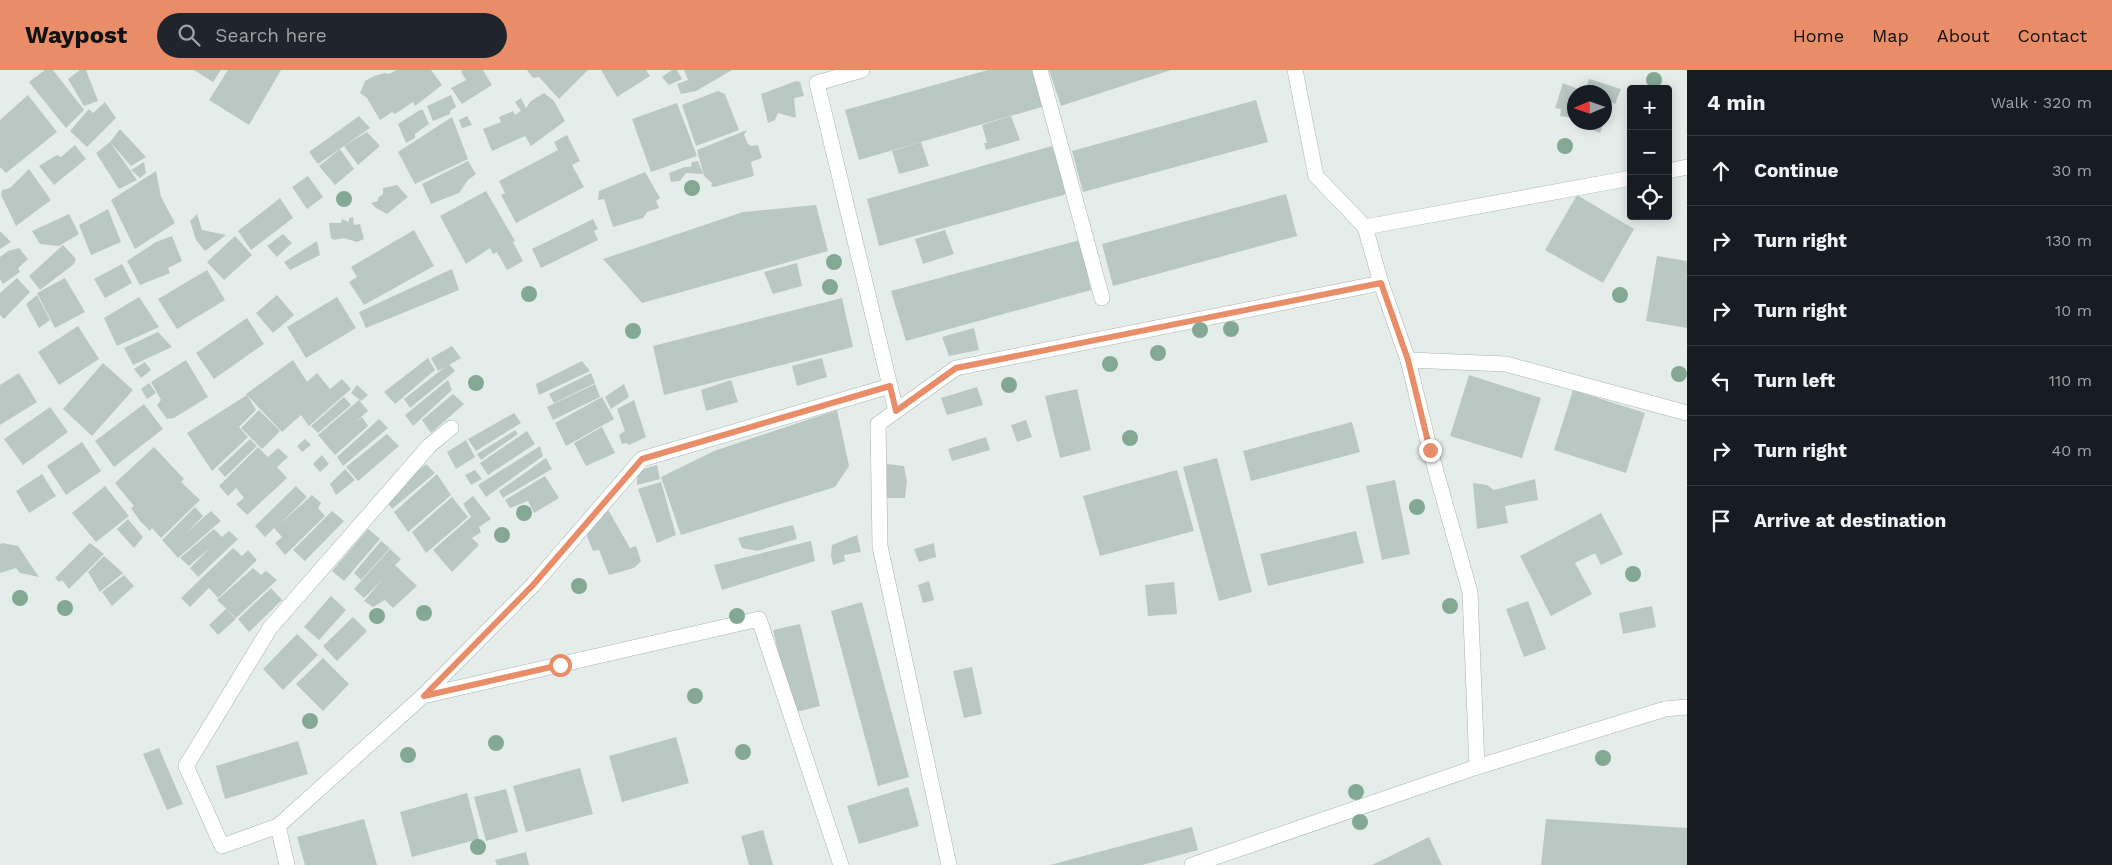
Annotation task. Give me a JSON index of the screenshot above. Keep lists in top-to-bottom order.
{
  "north": "left",
  "page": {
    "header": "Waypost",
    "search": "Search here",
    "nav": [
      "Home",
      "Map",
      "About",
      "Contact"
    ],
    "heading": ["4 min", "Walk · 320 m"],
    "map_buttons": ["+", "−"],
    "list": [
      ["Continue", "30 m"],
      ["Turn right", "130 m"],
      ["Turn right", "10 m"],
      ["Turn left", "110 m"],
      ["Turn right", "40 m"],
      "Arrive at destination"
    ]
  }
}
